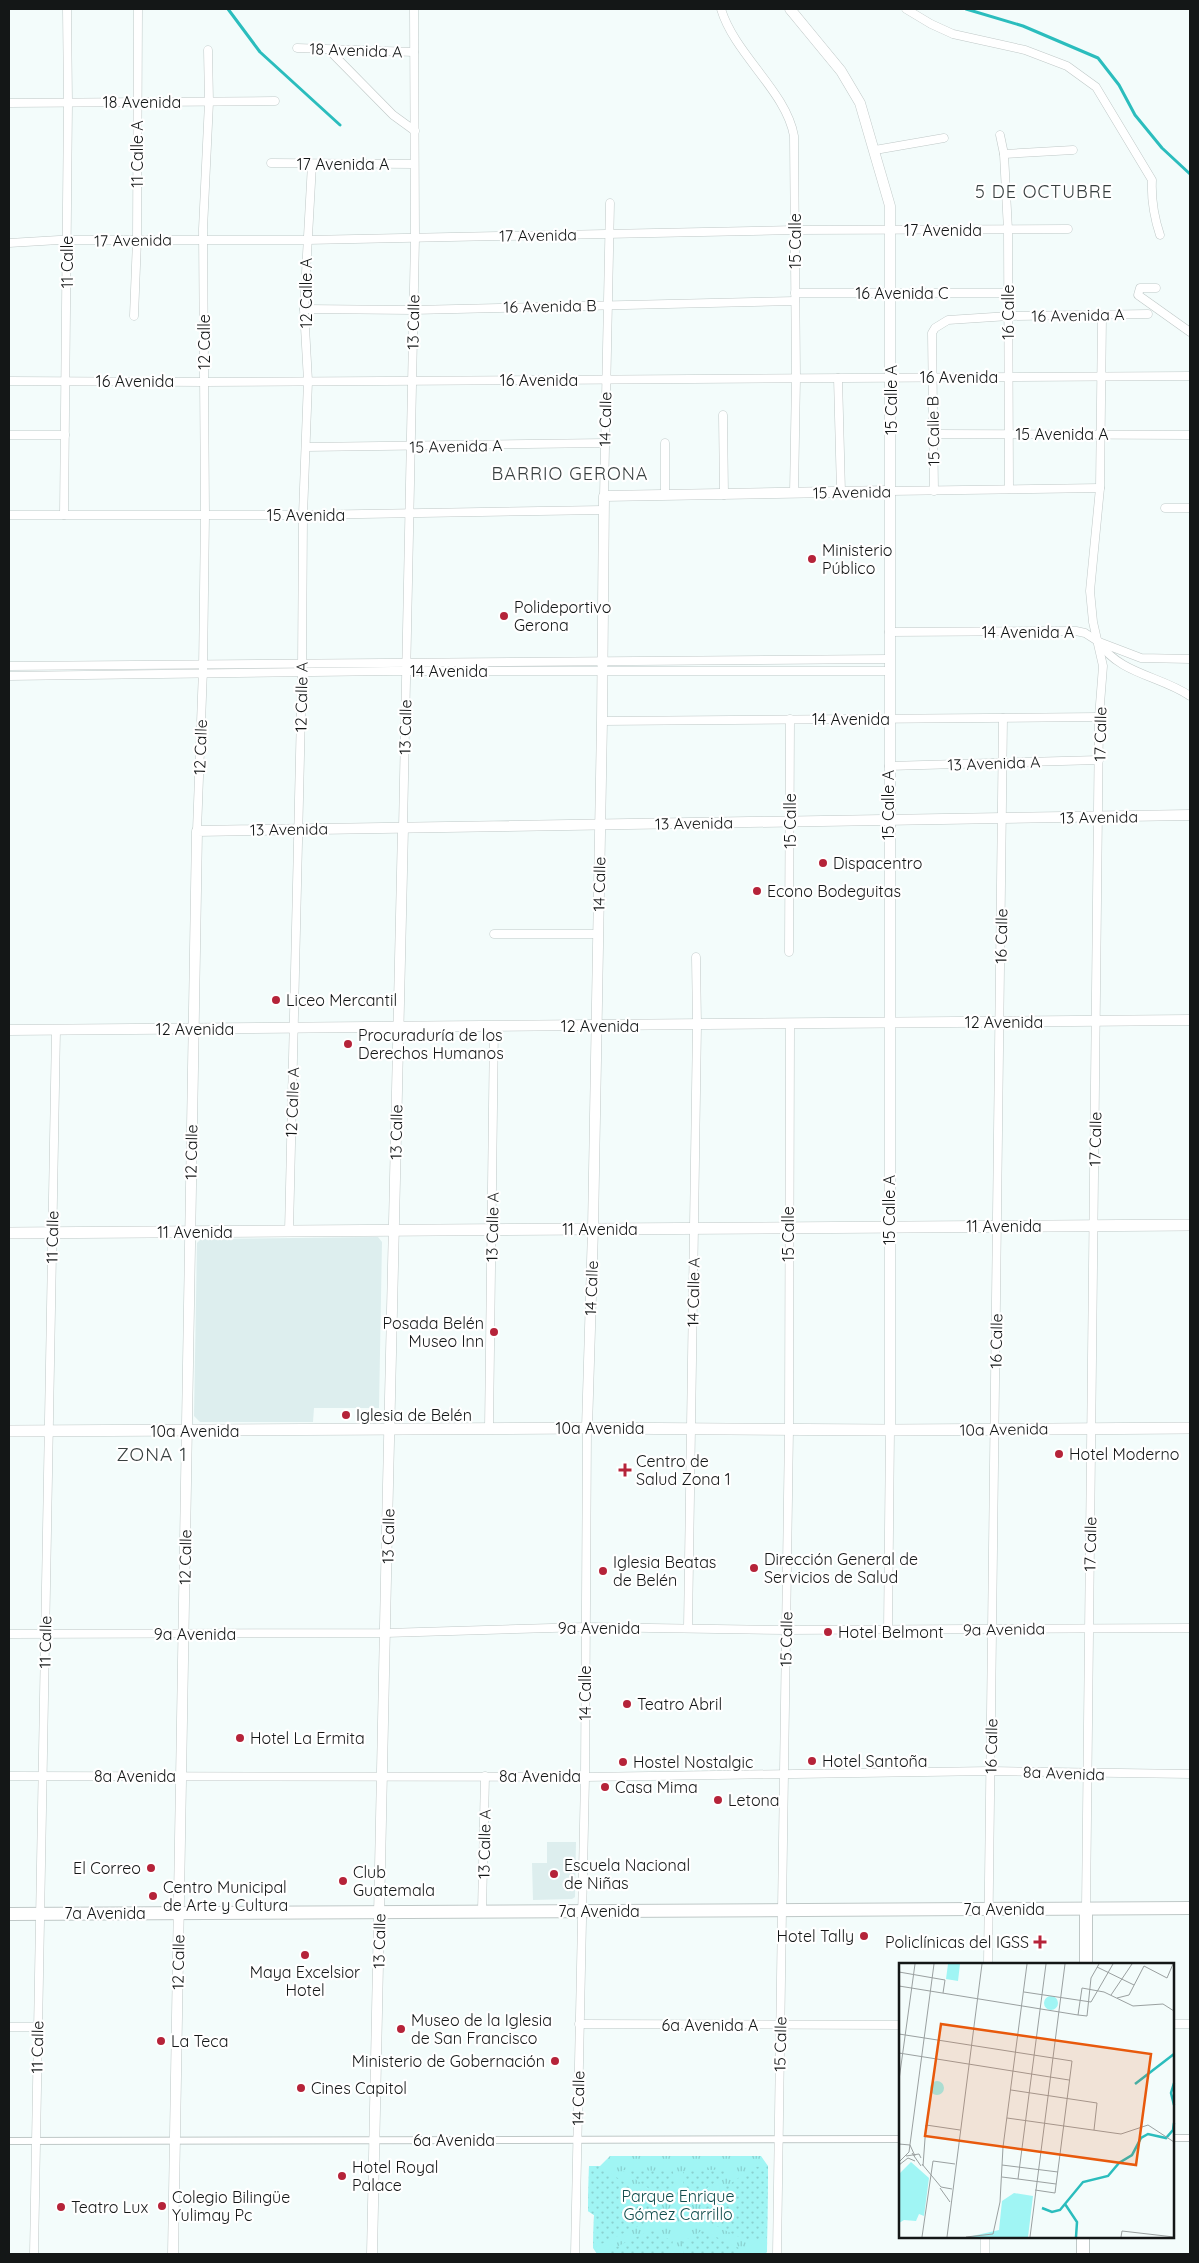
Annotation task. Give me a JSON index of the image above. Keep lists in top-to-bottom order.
{
  "streets": {
    "main road": [
      "17 Calle",
      "11 Avenida",
      "10a Avenida",
      "7a Avenida"
    ],
    "street": [
      "18 Avenida A",
      "18 Avenida",
      "11 Calle A",
      "17 Avenida A",
      "17 Avenida",
      "15 Calle",
      "11 Calle",
      "12 Calle A",
      "16 Avenida C",
      "16 Avenida B",
      "16 Calle",
      "16 Avenida A",
      "13 Calle",
      "12 Calle",
      "16 Avenida",
      "15 Calle A",
      "14 Calle",
      "15 Calle B",
      "15 Avenida A",
      "15 Avenida",
      "14 Avenida A",
      "14 Avenida",
      "13 Avenida A",
      "13 Avenida",
      "12 Avenida",
      "13 Calle A",
      "14 Calle A",
      "9a Avenida",
      "8a Avenida",
      "6a Avenida A",
      "6a Avenida"
    ]
  },
  "crossings": [
    ["18 Avenida A", "13 Calle"],
    ["18 Avenida", "11 Calle A"],
    ["18 Avenida", "11 Calle"],
    ["18 Avenida", "12 Calle"],
    ["11 Calle A", "17 Avenida"],
    ["17 Avenida A", "12 Calle A"],
    ["17 Avenida A", "13 Calle"],
    ["17 Avenida", "15 Calle"],
    ["17 Avenida", "11 Calle"],
    ["17 Avenida", "12 Calle A"],
    ["17 Avenida", "16 Calle"],
    ["17 Avenida", "13 Calle"],
    ["17 Avenida", "12 Calle"],
    ["17 Avenida", "15 Calle A"],
    ["17 Avenida", "14 Calle"],
    ["15 Calle", "16 Avenida C"],
    ["15 Calle", "16 Avenida B"],
    ["15 Calle", "16 Avenida"],
    ["15 Calle", "15 Avenida"],
    ["15 Calle", "14 Avenida"],
    ["15 Calle", "13 Avenida"],
    ["15 Calle", "12 Avenida"],
    ["15 Calle", "11 Avenida"],
    ["15 Calle", "10a Avenida"],
    ["15 Calle", "9a Avenida"],
    ["15 Calle", "8a Avenida"],
    ["15 Calle", "7a Avenida"],
    ["15 Calle", "6a Avenida A"],
    ["15 Calle", "6a Avenida"],
    ["11 Calle", "16 Avenida"],
    ["11 Calle", "15 Avenida"],
    ["11 Calle", "12 Avenida"],
    ["11 Calle", "11 Avenida"],
    ["11 Calle", "10a Avenida"],
    ["11 Calle", "9a Avenida"],
    ["11 Calle", "8a Avenida"],
    ["11 Calle", "7a Avenida"],
    ["11 Calle", "6a Avenida"],
    ["12 Calle A", "16 Avenida B"],
    ["12 Calle A", "16 Avenida"],
    ["12 Calle A", "15 Avenida A"],
    ["12 Calle A", "15 Avenida"],
    ["12 Calle A", "14 Avenida"],
    ["12 Calle A", "13 Avenida"],
    ["12 Calle A", "12 Avenida"],
    ["12 Calle A", "11 Avenida"],
    ["16 Avenida C", "16 Avenida B"],
    ["16 Avenida C", "16 Calle"],
    ["16 Avenida C", "15 Calle A"],
    ["16 Avenida B", "13 Calle"],
    ["16 Avenida B", "14 Calle"],
    ["16 Calle", "16 Avenida A"],
    ["16 Calle", "16 Avenida"],
    ["16 Calle", "15 Avenida A"],
    ["16 Calle", "15 Avenida"],
    ["16 Calle", "14 Avenida"],
    ["16 Calle", "13 Avenida A"],
    ["16 Calle", "13 Avenida"],
    ["16 Calle", "12 Avenida"],
    ["16 Calle", "11 Avenida"],
    ["16 Calle", "10a Avenida"],
    ["16 Calle", "9a Avenida"],
    ["16 Calle", "8a Avenida"],
    ["16 Calle", "7a Avenida"],
    ["16 Avenida A", "15 Calle B"],
    ["16 Avenida A", "17 Calle"],
    ["13 Calle", "16 Avenida"],
    ["13 Calle", "15 Avenida A"],
    ["13 Calle", "15 Avenida"],
    ["13 Calle", "14 Avenida"],
    ["13 Calle", "13 Avenida"],
    ["13 Calle", "12 Avenida"],
    ["13 Calle", "11 Avenida"],
    ["13 Calle", "10a Avenida"],
    ["13 Calle", "9a Avenida"],
    ["13 Calle", "8a Avenida"],
    ["13 Calle", "7a Avenida"],
    ["13 Calle", "6a Avenida"],
    ["12 Calle", "16 Avenida"],
    ["12 Calle", "15 Avenida"],
    ["12 Calle", "14 Avenida"],
    ["12 Calle", "13 Avenida"],
    ["12 Calle", "12 Avenida"],
    ["12 Calle", "11 Avenida"],
    ["12 Calle", "10a Avenida"],
    ["12 Calle", "9a Avenida"],
    ["12 Calle", "8a Avenida"],
    ["12 Calle", "7a Avenida"],
    ["12 Calle", "6a Avenida"],
    ["16 Avenida", "15 Calle A"],
    ["16 Avenida", "14 Calle"],
    ["16 Avenida", "15 Calle B"],
    ["16 Avenida", "17 Calle"],
    ["15 Calle A", "15 Avenida"],
    ["15 Calle A", "14 Avenida A"],
    ["15 Calle A", "14 Avenida"],
    ["15 Calle A", "13 Avenida A"],
    ["15 Calle A", "13 Avenida"],
    ["15 Calle A", "12 Avenida"],
    ["15 Calle A", "11 Avenida"],
    ["15 Calle A", "10a Avenida"],
    ["15 Calle A", "9a Avenida"],
    ["14 Calle", "15 Avenida A"],
    ["14 Calle", "15 Avenida"],
    ["14 Calle", "14 Avenida"],
    ["14 Calle", "13 Avenida"],
    ["14 Calle", "12 Avenida"],
    ["14 Calle", "11 Avenida"],
    ["14 Calle", "10a Avenida"],
    ["14 Calle", "9a Avenida"],
    ["14 Calle", "8a Avenida"],
    ["14 Calle", "7a Avenida"],
    ["14 Calle", "6a Avenida A"],
    ["14 Calle", "6a Avenida"],
    ["15 Calle B", "15 Avenida A"],
    ["15 Calle B", "15 Avenida"],
    ["15 Avenida A", "17 Calle"],
    ["15 Avenida", "17 Calle"],
    ["14 Avenida A", "17 Calle"],
    ["14 Avenida", "17 Calle"],
    ["17 Calle", "13 Avenida A"],
    ["17 Calle", "13 Avenida"],
    ["17 Calle", "12 Avenida"],
    ["17 Calle", "11 Avenida"],
    ["17 Calle", "10a Avenida"],
    ["17 Calle", "9a Avenida"],
    ["17 Calle", "8a Avenida"],
    ["17 Calle", "7a Avenida"],
    ["12 Avenida", "13 Calle A"],
    ["12 Avenida", "14 Calle A"],
    ["11 Avenida", "13 Calle A"],
    ["11 Avenida", "14 Calle A"],
    ["13 Calle A", "10a Avenida"],
    ["13 Calle A", "8a Avenida"],
    ["13 Calle A", "7a Avenida"],
    ["14 Calle A", "10a Avenida"],
    ["14 Calle A", "9a Avenida"]
  ],
  "districts": ["5 DE OCTUBRE", "BARRIO GERONA", "ZONA 1"],
  "parks": ["Parque Enrique Gómez Carrillo"],
  "places": {
    "other": [
      "Ministerio Público",
      "Polideportivo Gerona",
      "Dispacentro",
      "Econo Bodeguitas",
      "Liceo Mercantil",
      "Procuraduría de los Derechos Humanos",
      "Posada Belén Museo Inn",
      "Iglesia de Belén",
      "Hotel Moderno",
      "Dirección General de Servicios de Salud",
      "Iglesia Beatas de Belén",
      "Hotel Belmont",
      "Teatro Abril",
      "Hotel La Ermita",
      "Hotel Santoña",
      "Hostel Nostalgic",
      "Casa Mima",
      "Letona",
      "El Correo",
      "Escuela Nacional de Niñas",
      "Club Guatemala",
      "Centro Municipal de Arte y Cultura",
      "Hotel Tally",
      "Maya Excelsior Hotel",
      "Museo de la Iglesia de San Francisco",
      "La Teca",
      "Ministerio de Gobernación",
      "Cines Capitol",
      "Hotel Royal Palace",
      "Colegio Bilingüe Yulimay Pc",
      "Teatro Lux"
    ],
    "health": ["Centro de Salud Zona 1", "Policlínicas del IGSS"]
  }
}
